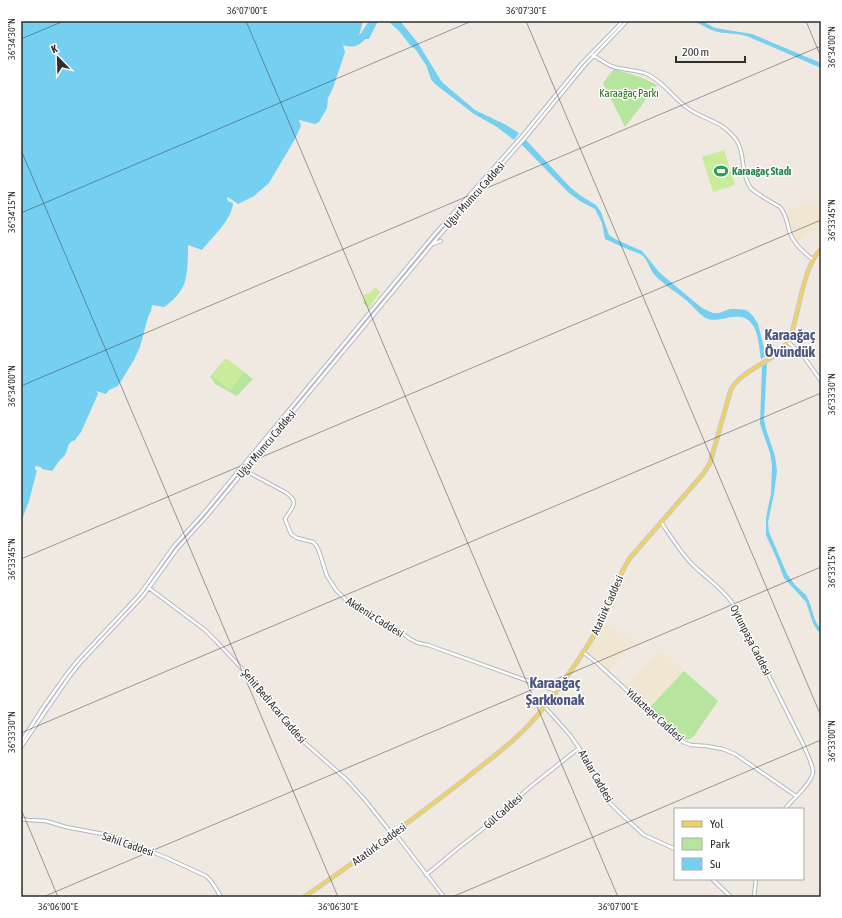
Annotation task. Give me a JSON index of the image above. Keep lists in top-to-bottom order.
{
  "streets": {
    "main road": ["Atatürk Caddesi"],
    "street": [
      "Uğur Mumcu Caddesi",
      "Akdeniz Caddesi",
      "Oytunpaşa Caddesi",
      "Şehit Bedi Acar Caddesi",
      "Yıldıztepe Caddesi",
      "Atalar Caddesi",
      "Gül Caddesi",
      "Sahil Caddesi"
    ]
  },
  "crossings": [
    ["Uğur Mumcu Caddesi", "Akdeniz Caddesi"],
    ["Uğur Mumcu Caddesi", "Şehit Bedi Acar Caddesi"],
    ["Atatürk Caddesi", "Akdeniz Caddesi"],
    ["Atatürk Caddesi", "Oytunpaşa Caddesi"],
    ["Atatürk Caddesi", "Şehit Bedi Acar Caddesi"],
    ["Atatürk Caddesi", "Yıldıztepe Caddesi"],
    ["Atatürk Caddesi", "Atalar Caddesi"],
    ["Oytunpaşa Caddesi", "Yıldıztepe Caddesi"],
    ["Şehit Bedi Acar Caddesi", "Gül Caddesi"],
    ["Atalar Caddesi", "Gül Caddesi"]
  ],
  "districts": ["Karaağaç Övündük", "Karaağaç Şarkkonak"],
  "parks": ["Karaağaç Parkı"],
  "places": {
    "sports": ["Karaağaç Stadı"]
  },
  "legend": ["Yol", "Park", "Su"],
  "scale_bar": "200 m",
  "north": "top left",
  "coordinates": [
    "36°07'00\"E",
    "36°07'30\"E",
    "36°34'30\"N",
    "36°34'00\"N",
    "36°34'15\"N",
    "36°33'45\"N",
    "36°33'30\"N",
    "36°33'15\"N",
    "36°33'00\"N",
    "36°06'00\"E",
    "36°06'30\"E"
  ]
}
